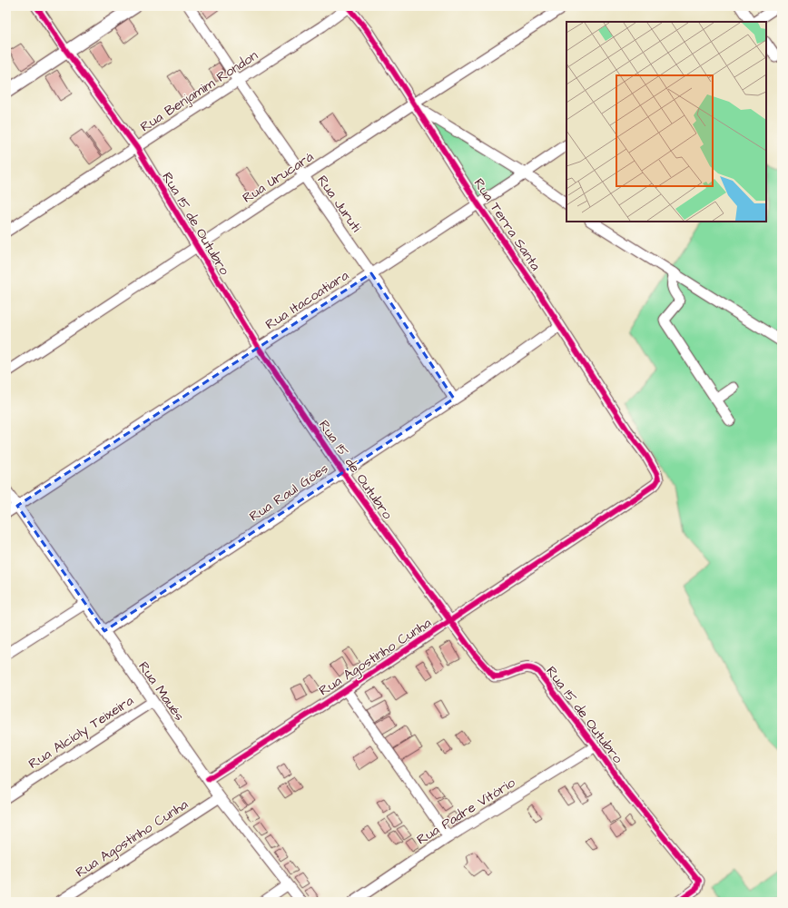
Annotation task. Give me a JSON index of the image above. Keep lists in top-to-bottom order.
{
  "streets": {
    "street": [
      "Rua Benjamim Rondon",
      "Rua Urucará",
      "Rua Juruti",
      "Rua 15 de Outubro",
      "Rua Terra Santa",
      "Rua Itacoatiara",
      "Rua Raul Góes",
      "Rua Agostinho Cunha",
      "Rua Maués",
      "Rua Alcioly Teixeira",
      "Rua Padre Vitório"
    ]
  },
  "crossings": [
    ["Rua Benjamim Rondon", "Rua Juruti"],
    ["Rua Benjamim Rondon", "Rua 15 de Outubro"],
    ["Rua Benjamim Rondon", "Rua Terra Santa"],
    ["Rua Urucará", "Rua Juruti"],
    ["Rua Urucará", "Rua 15 de Outubro"],
    ["Rua Urucará", "Rua Terra Santa"],
    ["Rua Juruti", "Rua Itacoatiara"],
    ["Rua Juruti", "Rua Raul Góes"],
    ["Rua 15 de Outubro", "Rua Itacoatiara"],
    ["Rua 15 de Outubro", "Rua Raul Góes"],
    ["Rua 15 de Outubro", "Rua Agostinho Cunha"],
    ["Rua 15 de Outubro", "Rua Padre Vitório"],
    ["Rua Terra Santa", "Rua Itacoatiara"],
    ["Rua Terra Santa", "Rua Raul Góes"],
    ["Rua Terra Santa", "Rua Agostinho Cunha"],
    ["Rua Itacoatiara", "Rua Maués"],
    ["Rua Raul Góes", "Rua Maués"],
    ["Rua Agostinho Cunha", "Rua Maués"],
    ["Rua Maués", "Rua Alcioly Teixeira"]
  ]
}
